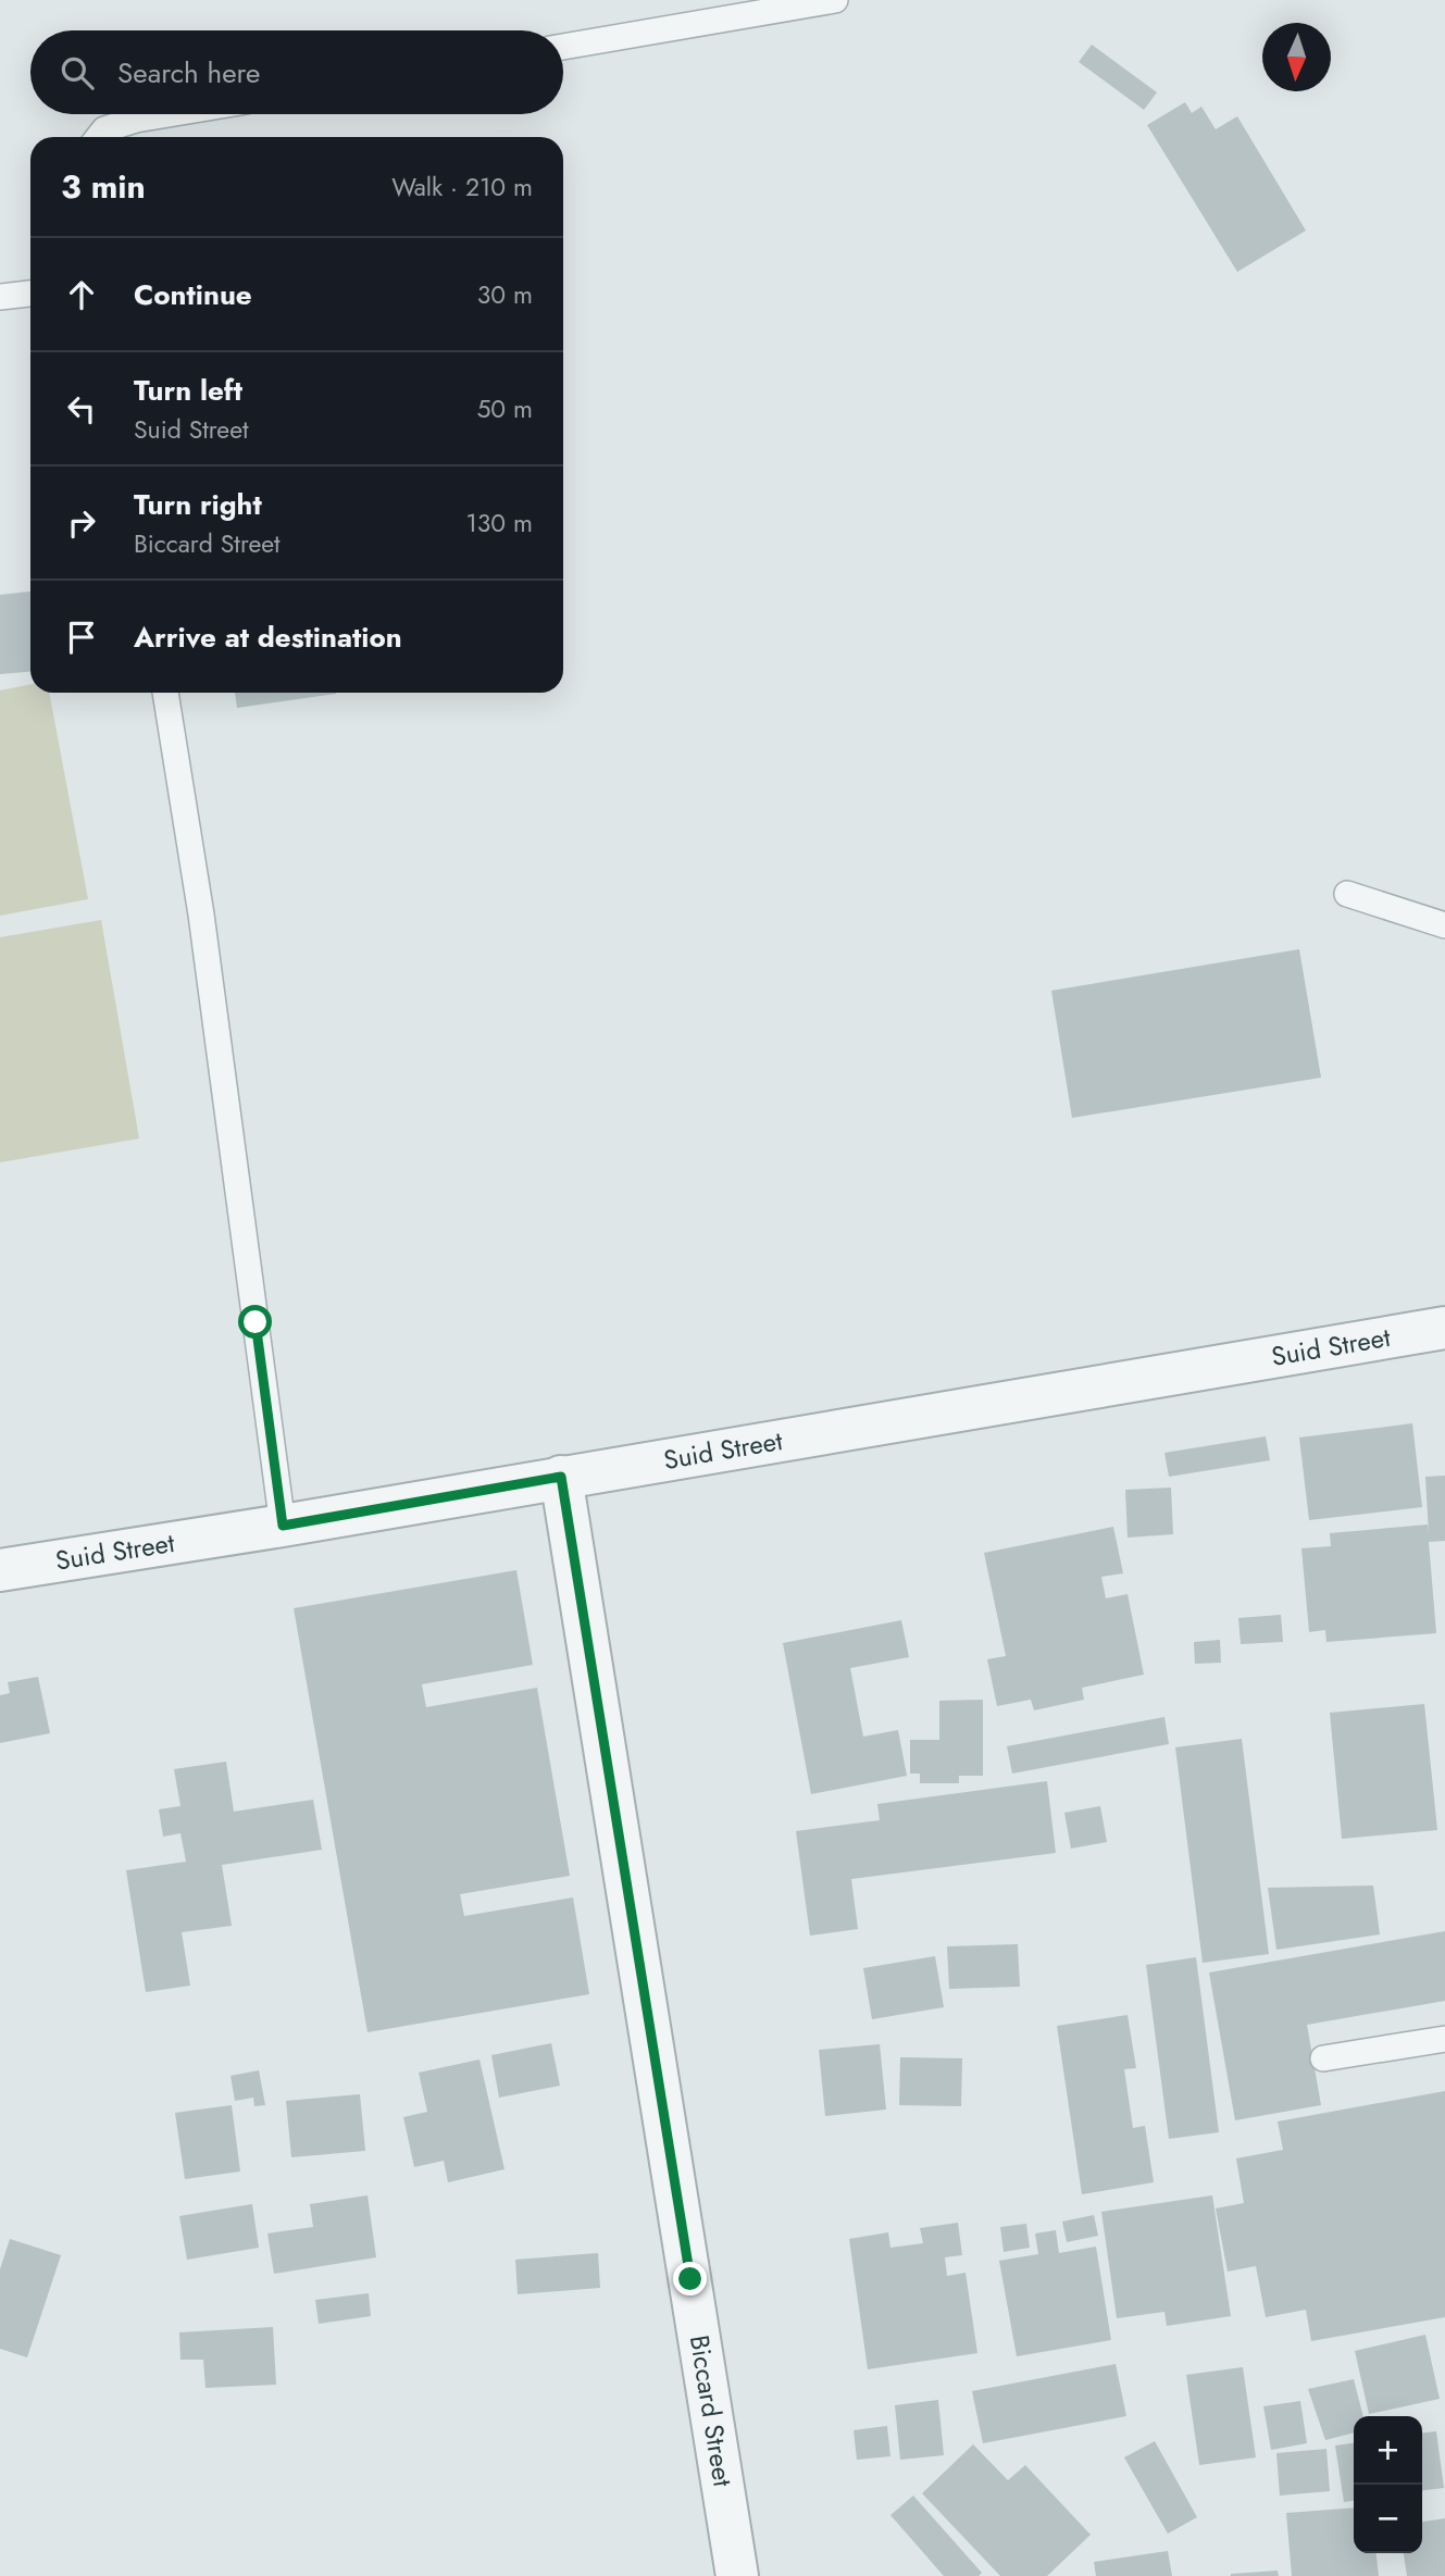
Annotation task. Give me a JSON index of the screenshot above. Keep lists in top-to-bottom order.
{
  "streets": {
    "street": ["Suid Street", "Biccard Street"]
  },
  "crossings": [
    ["Suid Street", "Biccard Street"]
  ],
  "north": "bottom",
  "page": {
    "search": "Search here",
    "heading": ["3 min", "Walk · 210 m"],
    "list": [
      ["Continue", "30 m"],
      ["Turn left", "Suid Street", "50 m"],
      ["Turn right", "Biccard Street", "130 m"],
      "Arrive at destination"
    ],
    "map_buttons": ["+", "−"]
  }
}
